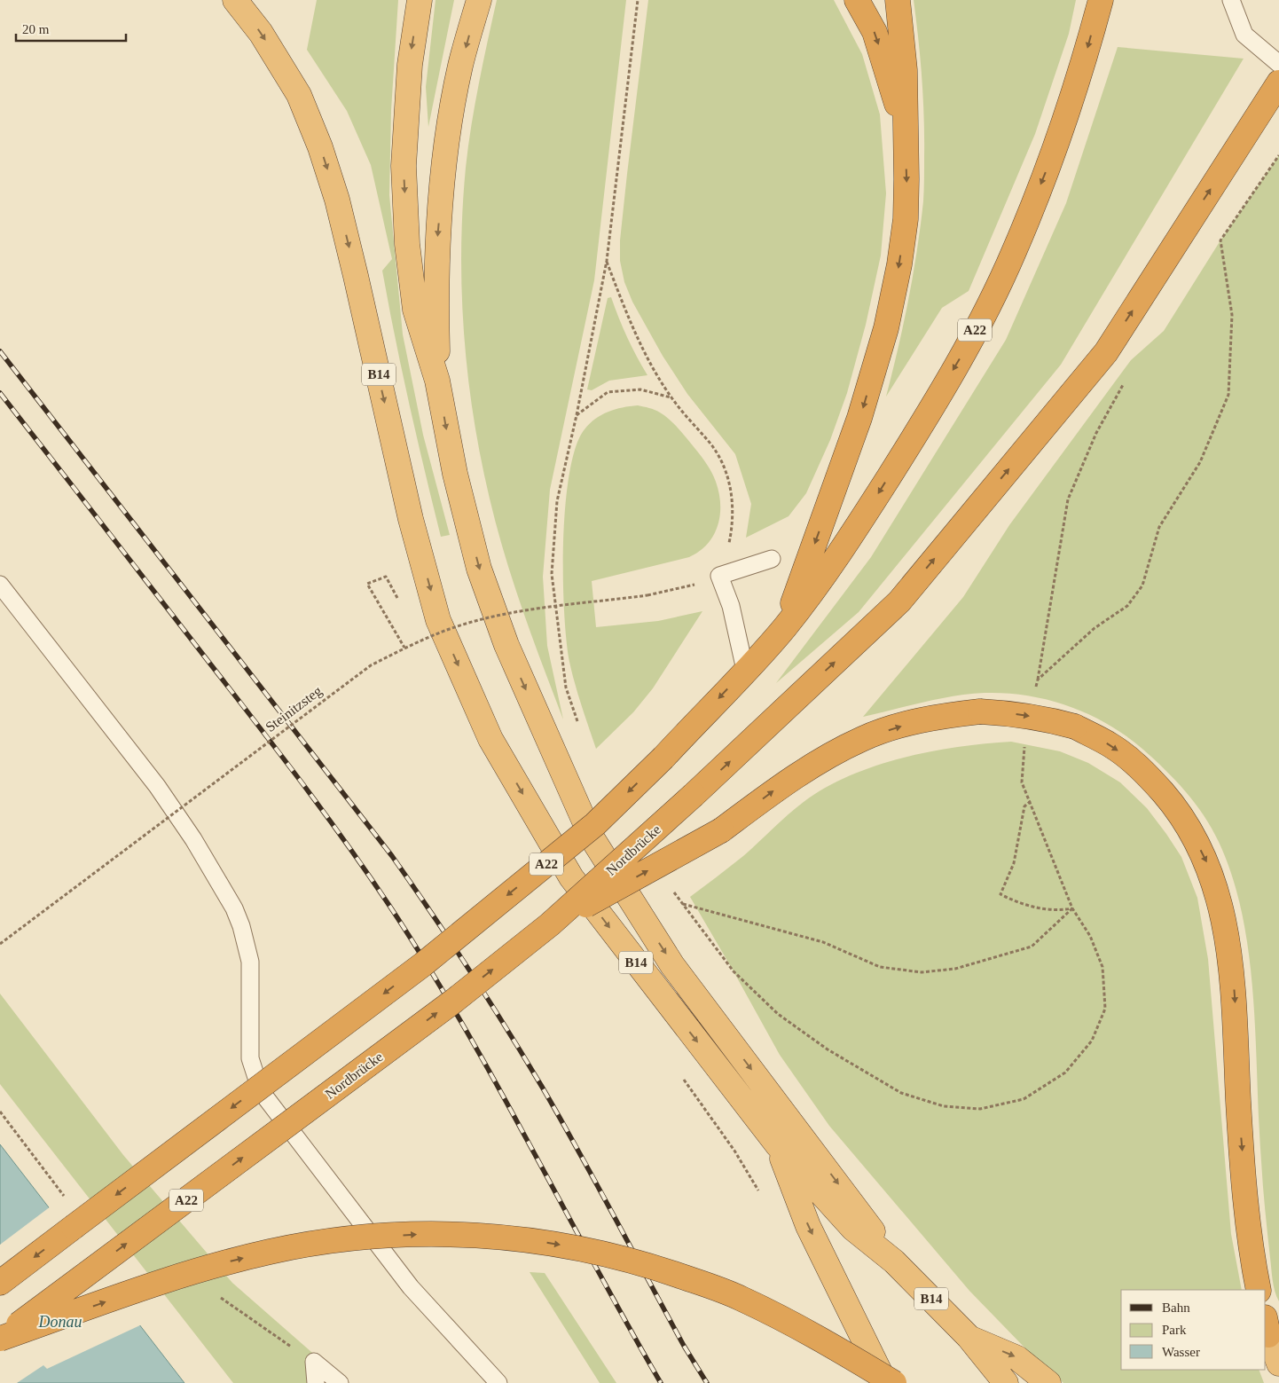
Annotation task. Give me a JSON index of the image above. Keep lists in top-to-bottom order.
{
  "streets": {
    "highway": ["A22", "B14", "Nordbrücke"],
    "path": ["Steinitzsteg"]
  },
  "water": ["Donau"],
  "legend": ["Bahn", "Park", "Wasser"],
  "scale_bar": "20 m"
}
